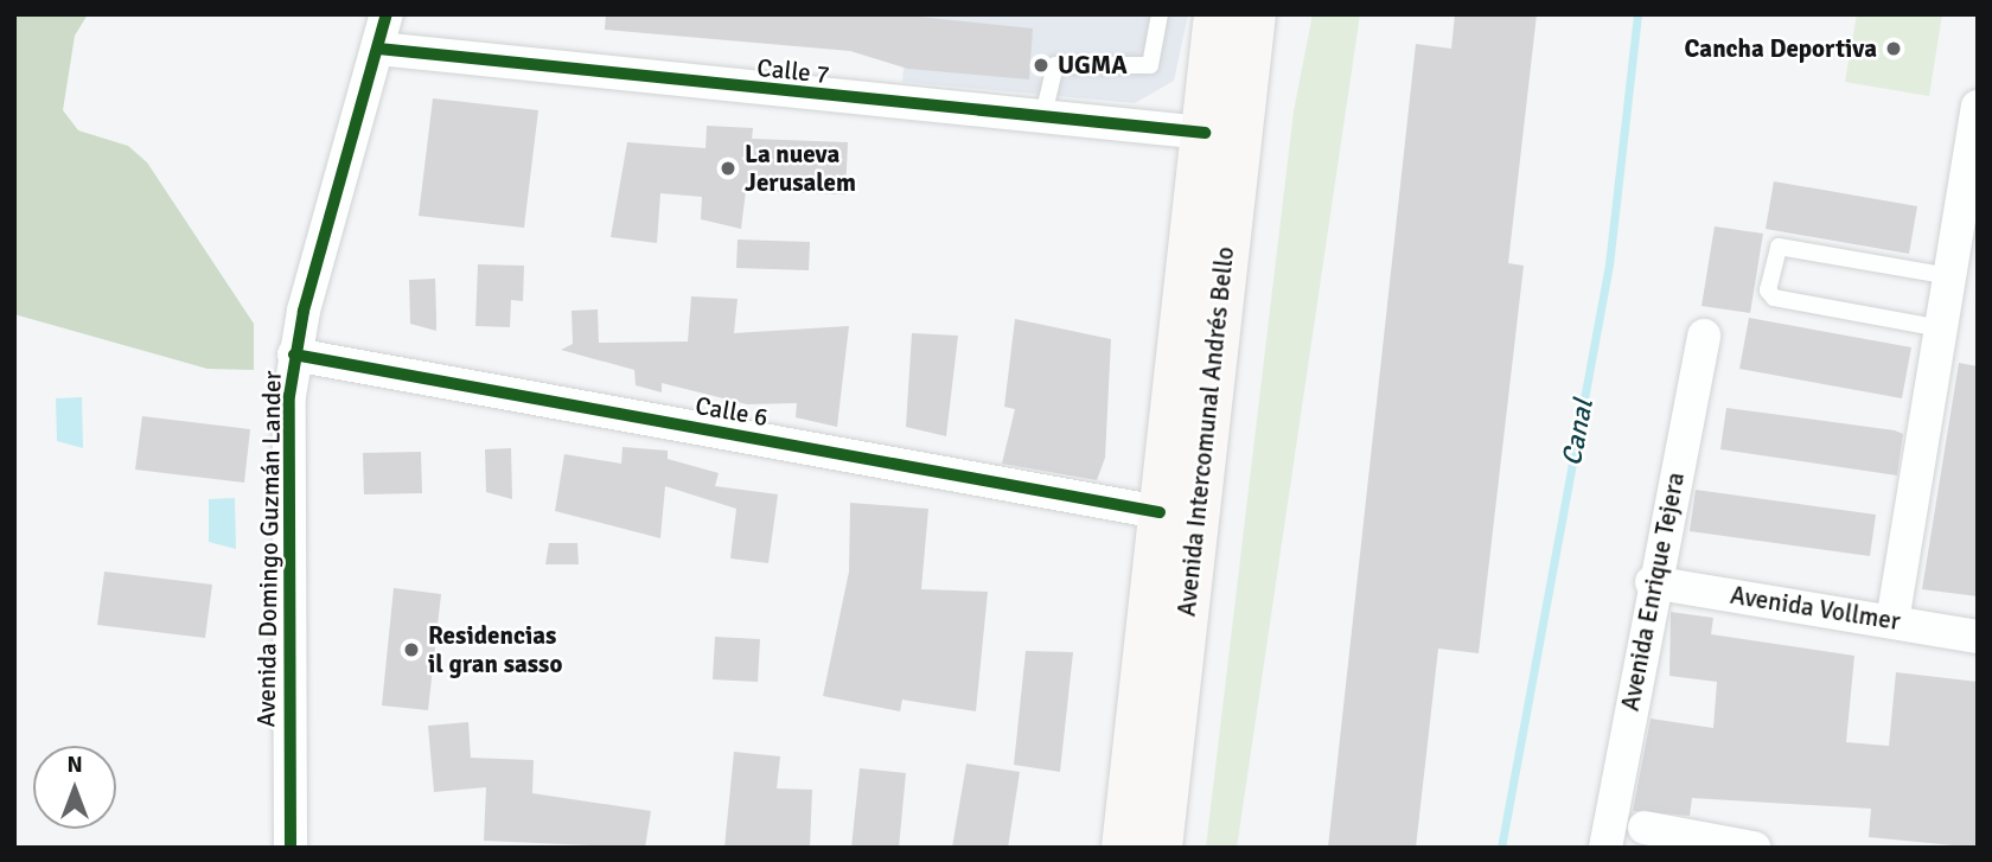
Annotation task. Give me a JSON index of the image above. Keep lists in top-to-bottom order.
{
  "streets": {
    "main road": ["Avenida Intercomunal Andrés Bello"],
    "street": [
      "Calle 7",
      "Calle 6",
      "Avenida Domingo Guzmán Lander",
      "Avenida Enrique Tejera",
      "Avenida Vollmer"
    ]
  },
  "crossings": [
    ["Calle 7", "Avenida Intercomunal Andrés Bello"],
    ["Calle 7", "Avenida Domingo Guzmán Lander"],
    ["Calle 6", "Avenida Intercomunal Andrés Bello"],
    ["Calle 6", "Avenida Domingo Guzmán Lander"],
    ["Avenida Enrique Tejera", "Avenida Vollmer"]
  ],
  "water": ["Canal"],
  "places": [
    "Cancha Deportiva",
    "UGMA",
    "La nueva Jerusalem",
    "Residencias il gran sasso"
  ],
  "north": "top"
}
